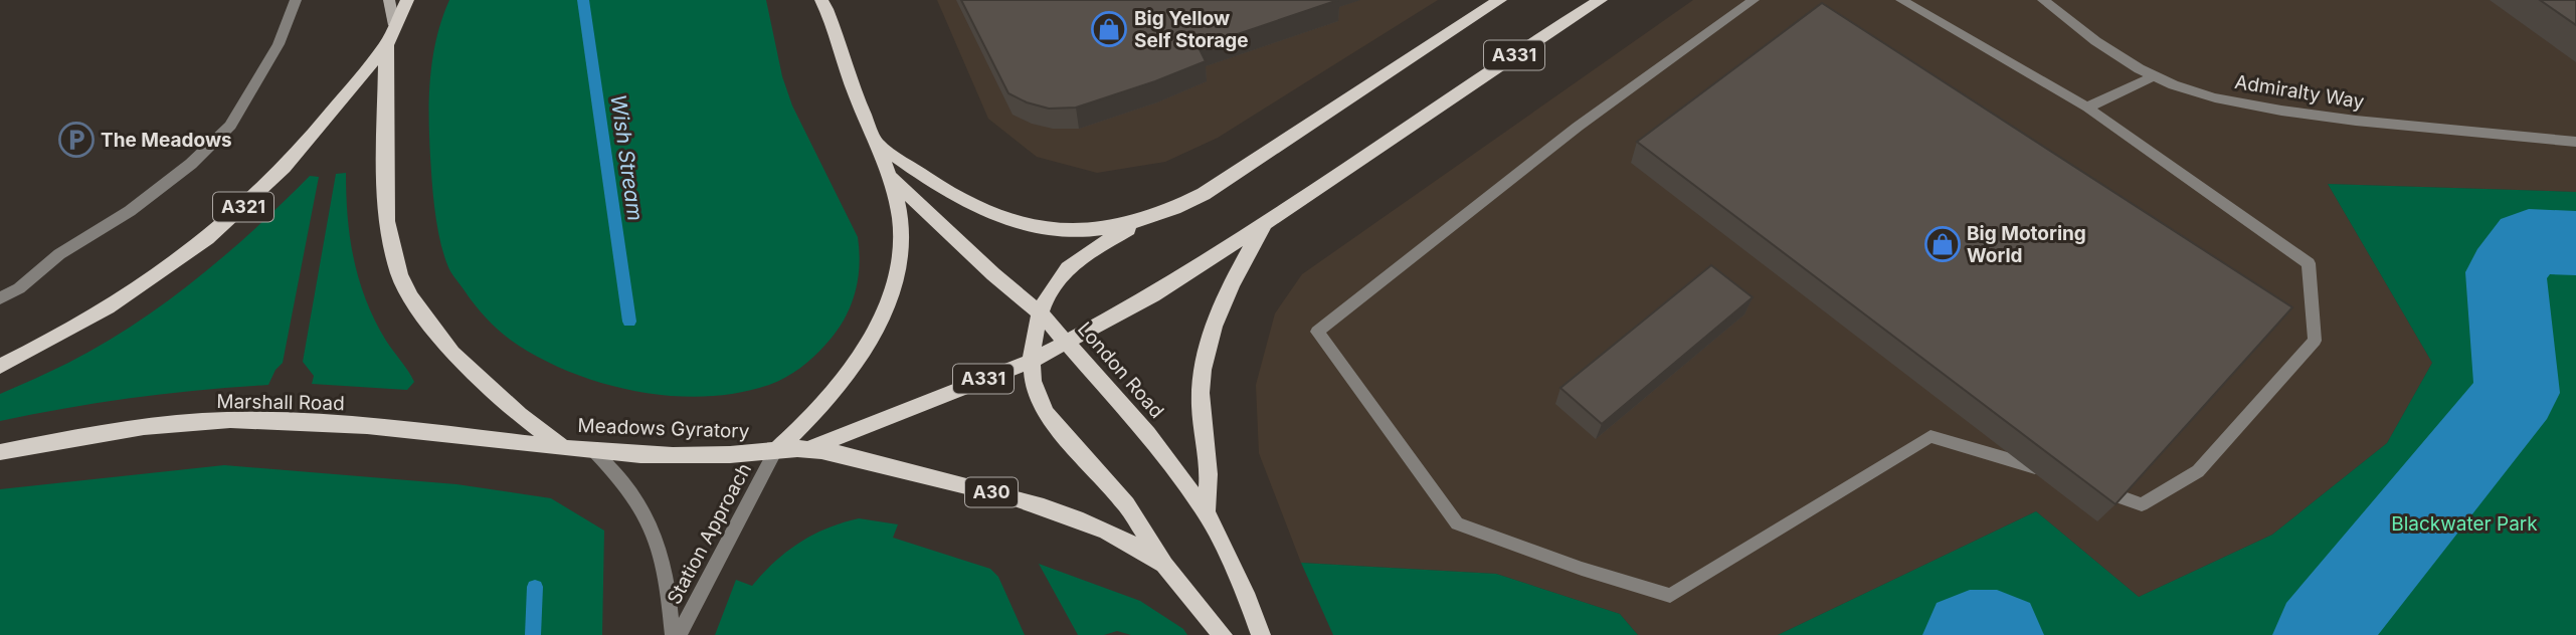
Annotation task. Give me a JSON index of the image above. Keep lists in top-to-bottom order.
{
  "streets": {
    "main road": [
      "A331",
      "A321",
      "London Road",
      "Marshall Road",
      "Meadows Gyratory",
      "A30"
    ],
    "street": ["Admiralty Way", "Station Approach"]
  },
  "crossings": [
    ["A331", "London Road"],
    ["A331", "Meadows Gyratory"],
    ["A331", "A30"],
    ["A321", "Meadows Gyratory"],
    ["London Road", "Meadows Gyratory"],
    ["Marshall Road", "Meadows Gyratory"],
    ["Meadows Gyratory", "A30"],
    ["Meadows Gyratory", "Station Approach"],
    ["A30", "Station Approach"]
  ],
  "water": ["Wish Stream"],
  "parks": ["Blackwater Park"],
  "places": {
    "shop": ["Big Yellow Self Storage", "Big Motoring World"],
    "parking": ["The Meadows"]
  }
}
